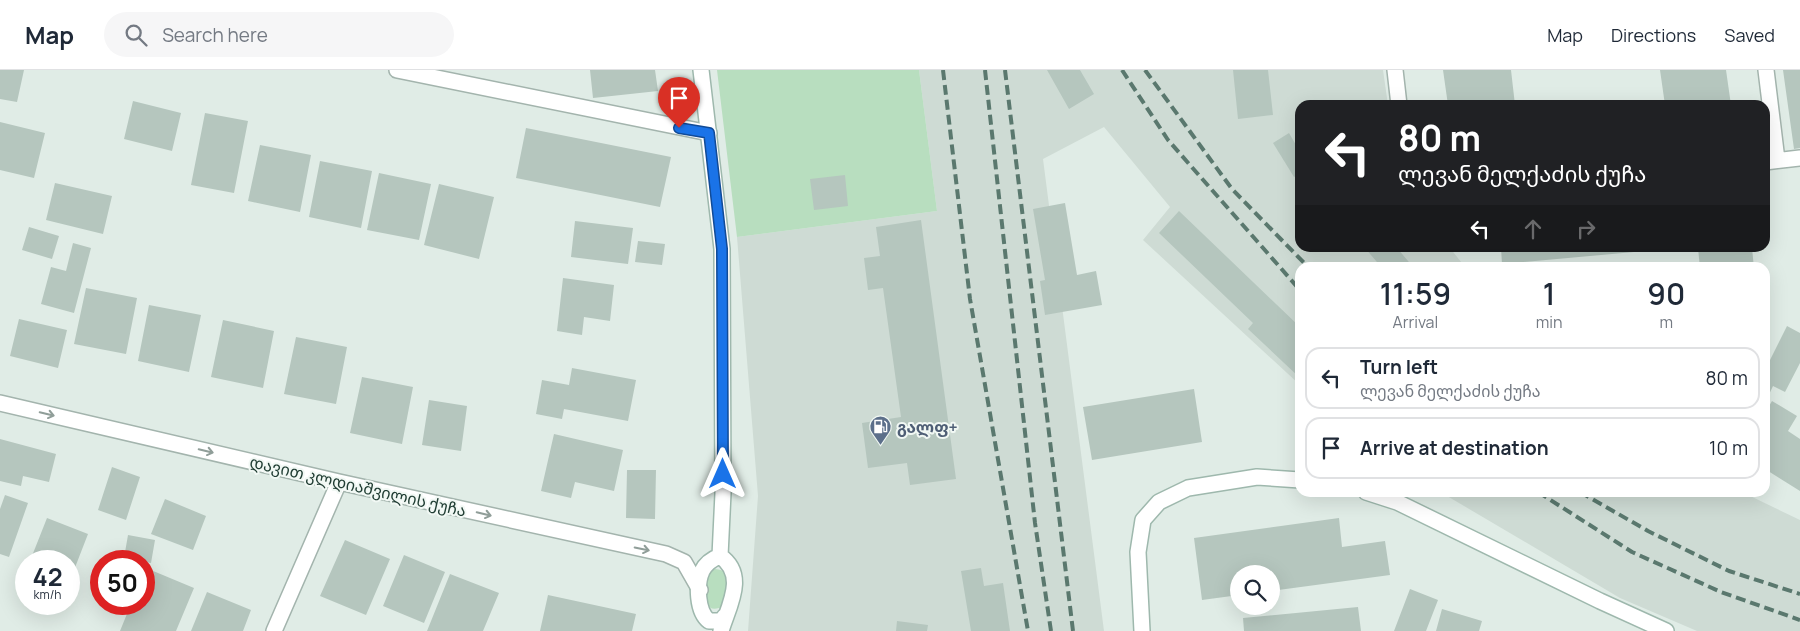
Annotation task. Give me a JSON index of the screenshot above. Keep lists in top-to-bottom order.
{
  "streets": {
    "street": ["დავით კლდიაშვილის ქუჩა"]
  },
  "one_way": ["დავით კლდიაშვილის ქუჩა"],
  "places": {
    "fuel station": ["გალფ+"]
  },
  "page": {
    "header": "Map",
    "search": "Search here",
    "nav": ["Map", "Directions", "Saved"],
    "turn": ["80 m", "ლევან მელქაძის ქუჩა"],
    "eta": [
      "11:59",
      "Arrival",
      "1",
      "min",
      "90",
      "m"
    ],
    "list": [
      {
        "name": "Turn left",
        "note": "ლევან მელქაძის ქუჩა",
        "value": "80 m"
      },
      {
        "name": "Arrive at destination",
        "value": "10 m"
      }
    ],
    "speed": "42 km/h",
    "limit": "50"
  }
}
